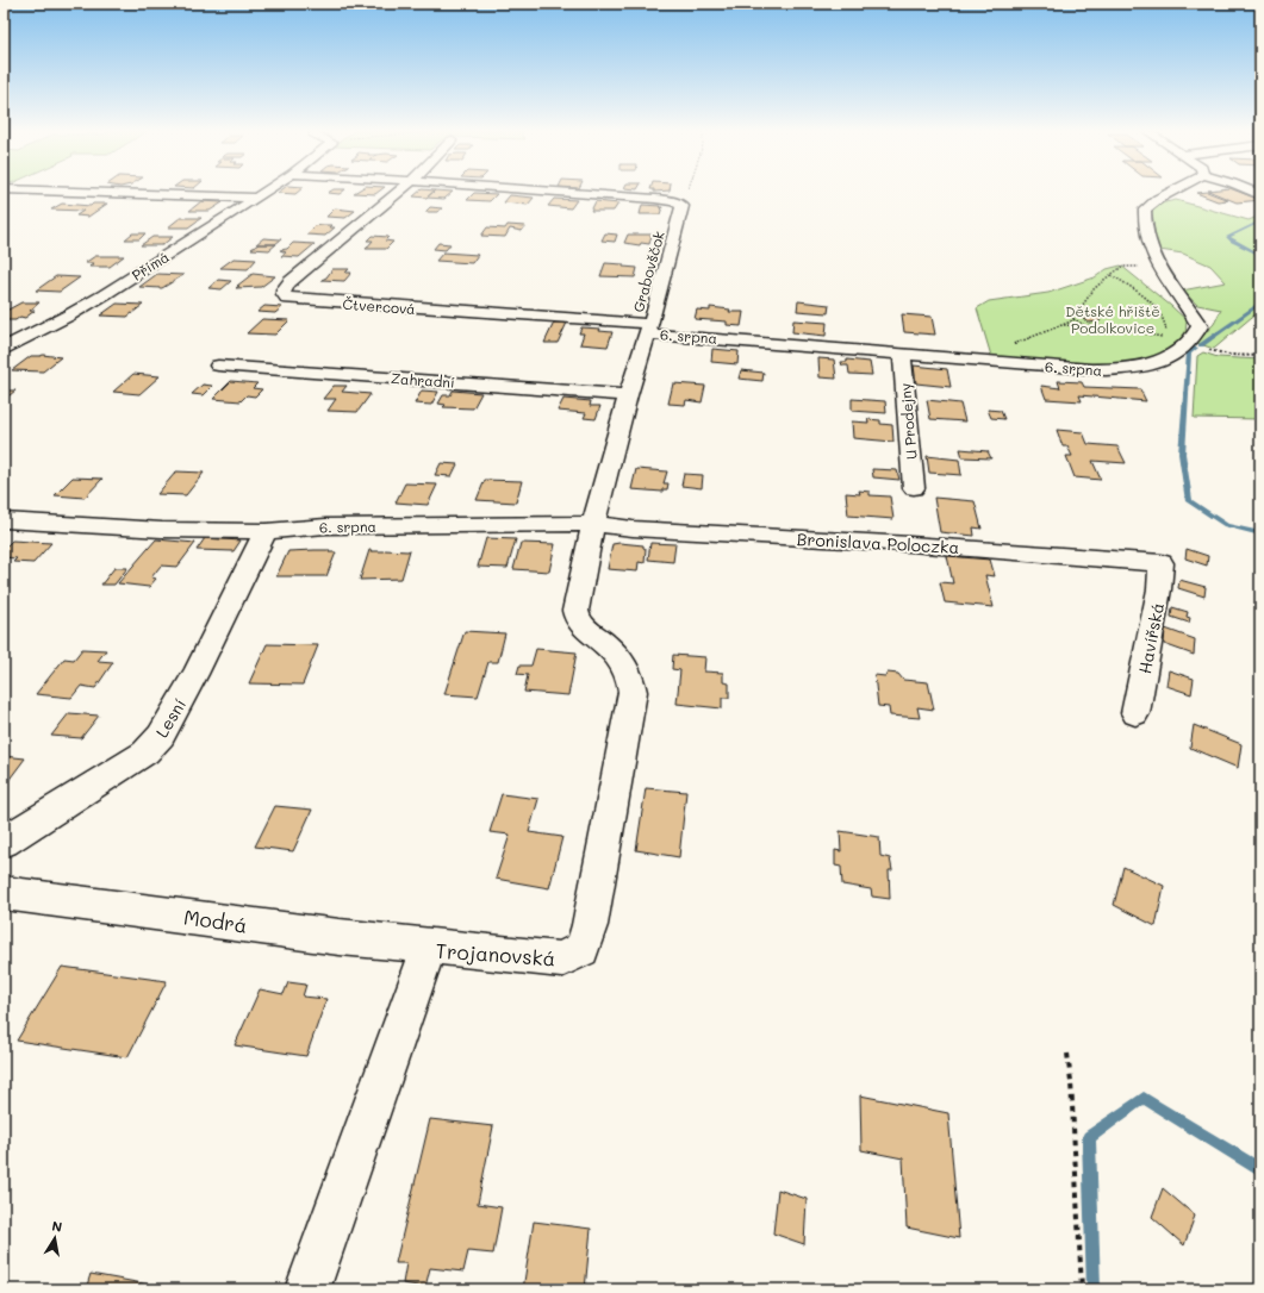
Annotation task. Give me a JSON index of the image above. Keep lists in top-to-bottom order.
{
  "streets": {
    "street": [
      "Přímá",
      "Grabovščok",
      "Čtvercová",
      "6. srpna",
      "Zahradní",
      "U Prodejny",
      "Bronislava Poloczka",
      "Havířská",
      "Lesní",
      "Modrá",
      "Trojanovská"
    ]
  },
  "crossings": [
    ["Grabovščok", "Čtvercová"],
    ["Grabovščok", "6. srpna"],
    ["Čtvercová", "6. srpna"],
    ["6. srpna", "Zahradní"],
    ["6. srpna", "U Prodejny"],
    ["6. srpna", "Bronislava Poloczka"],
    ["6. srpna", "Lesní"],
    ["6. srpna", "Trojanovská"],
    ["Bronislava Poloczka", "Havířská"],
    ["Bronislava Poloczka", "Trojanovská"],
    ["Modrá", "Trojanovská"]
  ],
  "parks": ["Dětské hřiště Podolkovice"],
  "north": "top"
}
